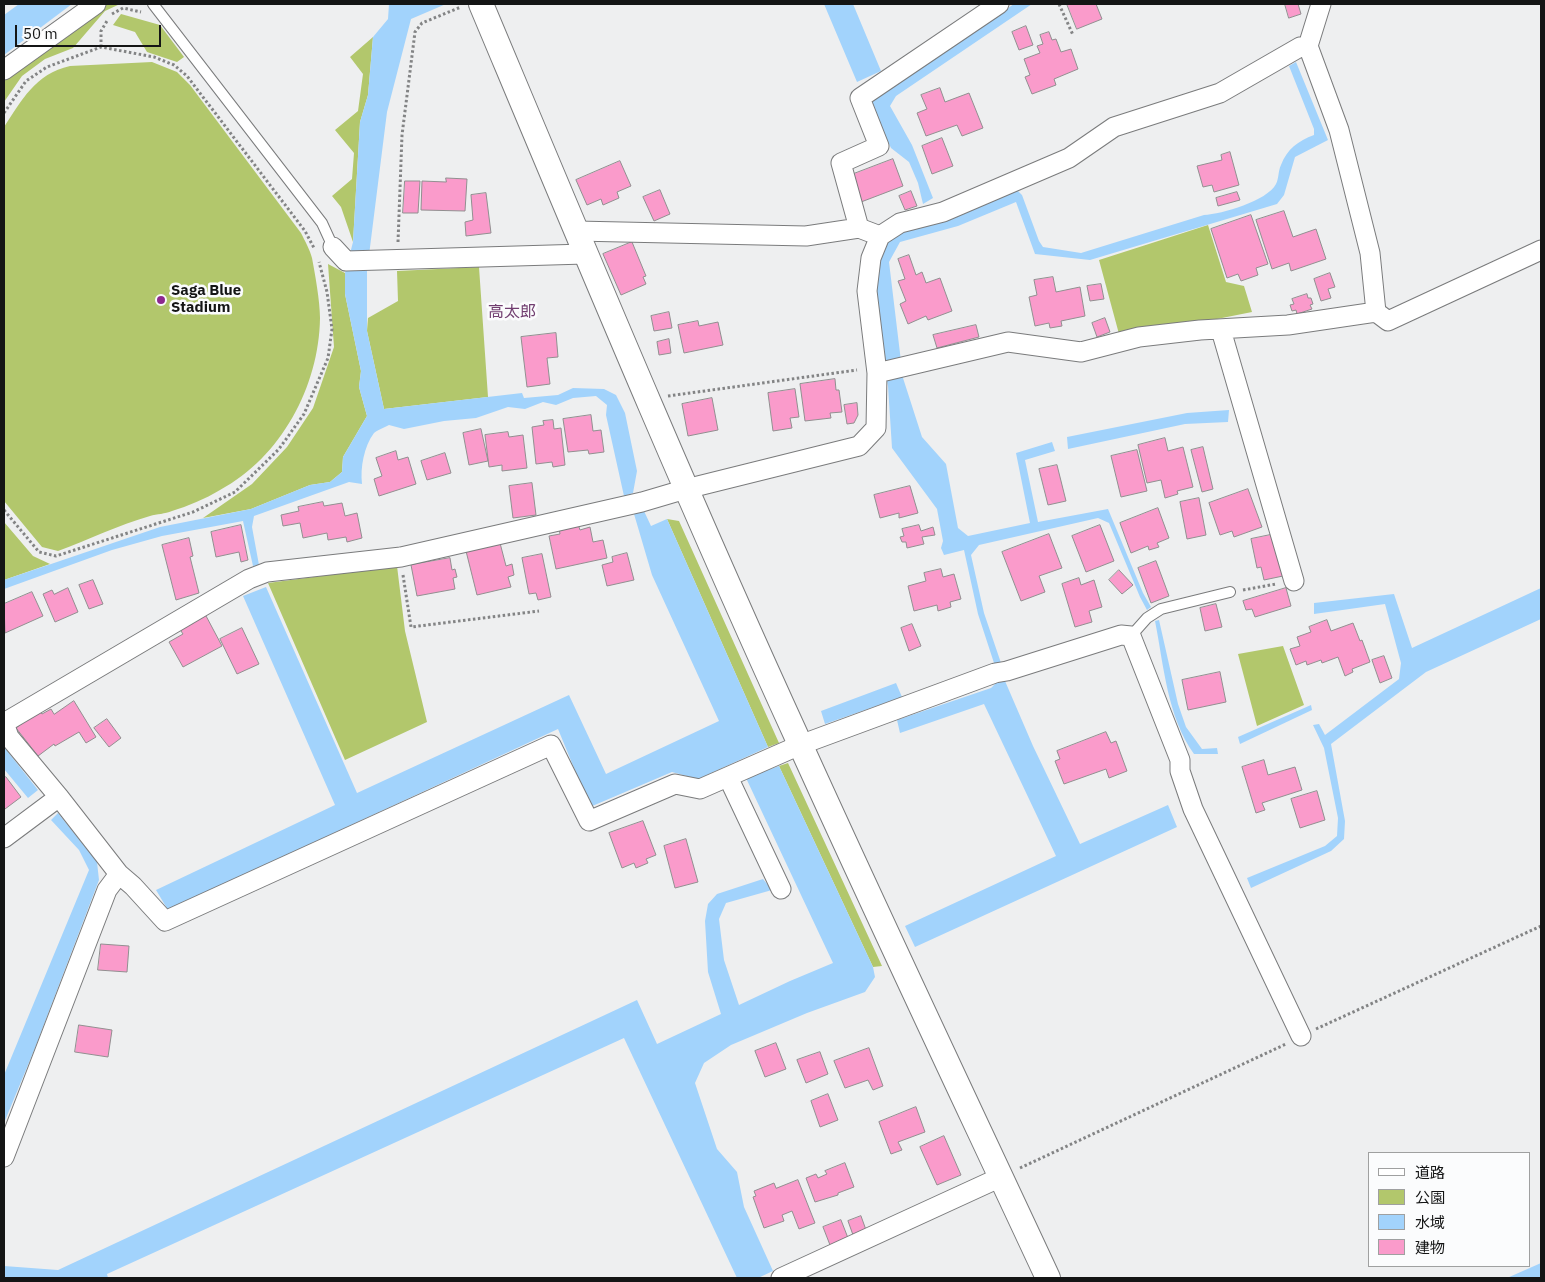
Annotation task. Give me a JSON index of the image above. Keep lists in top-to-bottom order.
{
  "districts": ["高太郎"],
  "places": ["Saga Blue Stadium"],
  "legend": [
    "道路",
    "公園",
    "水域",
    "建物"
  ],
  "scale_bar": "50 m"
}
